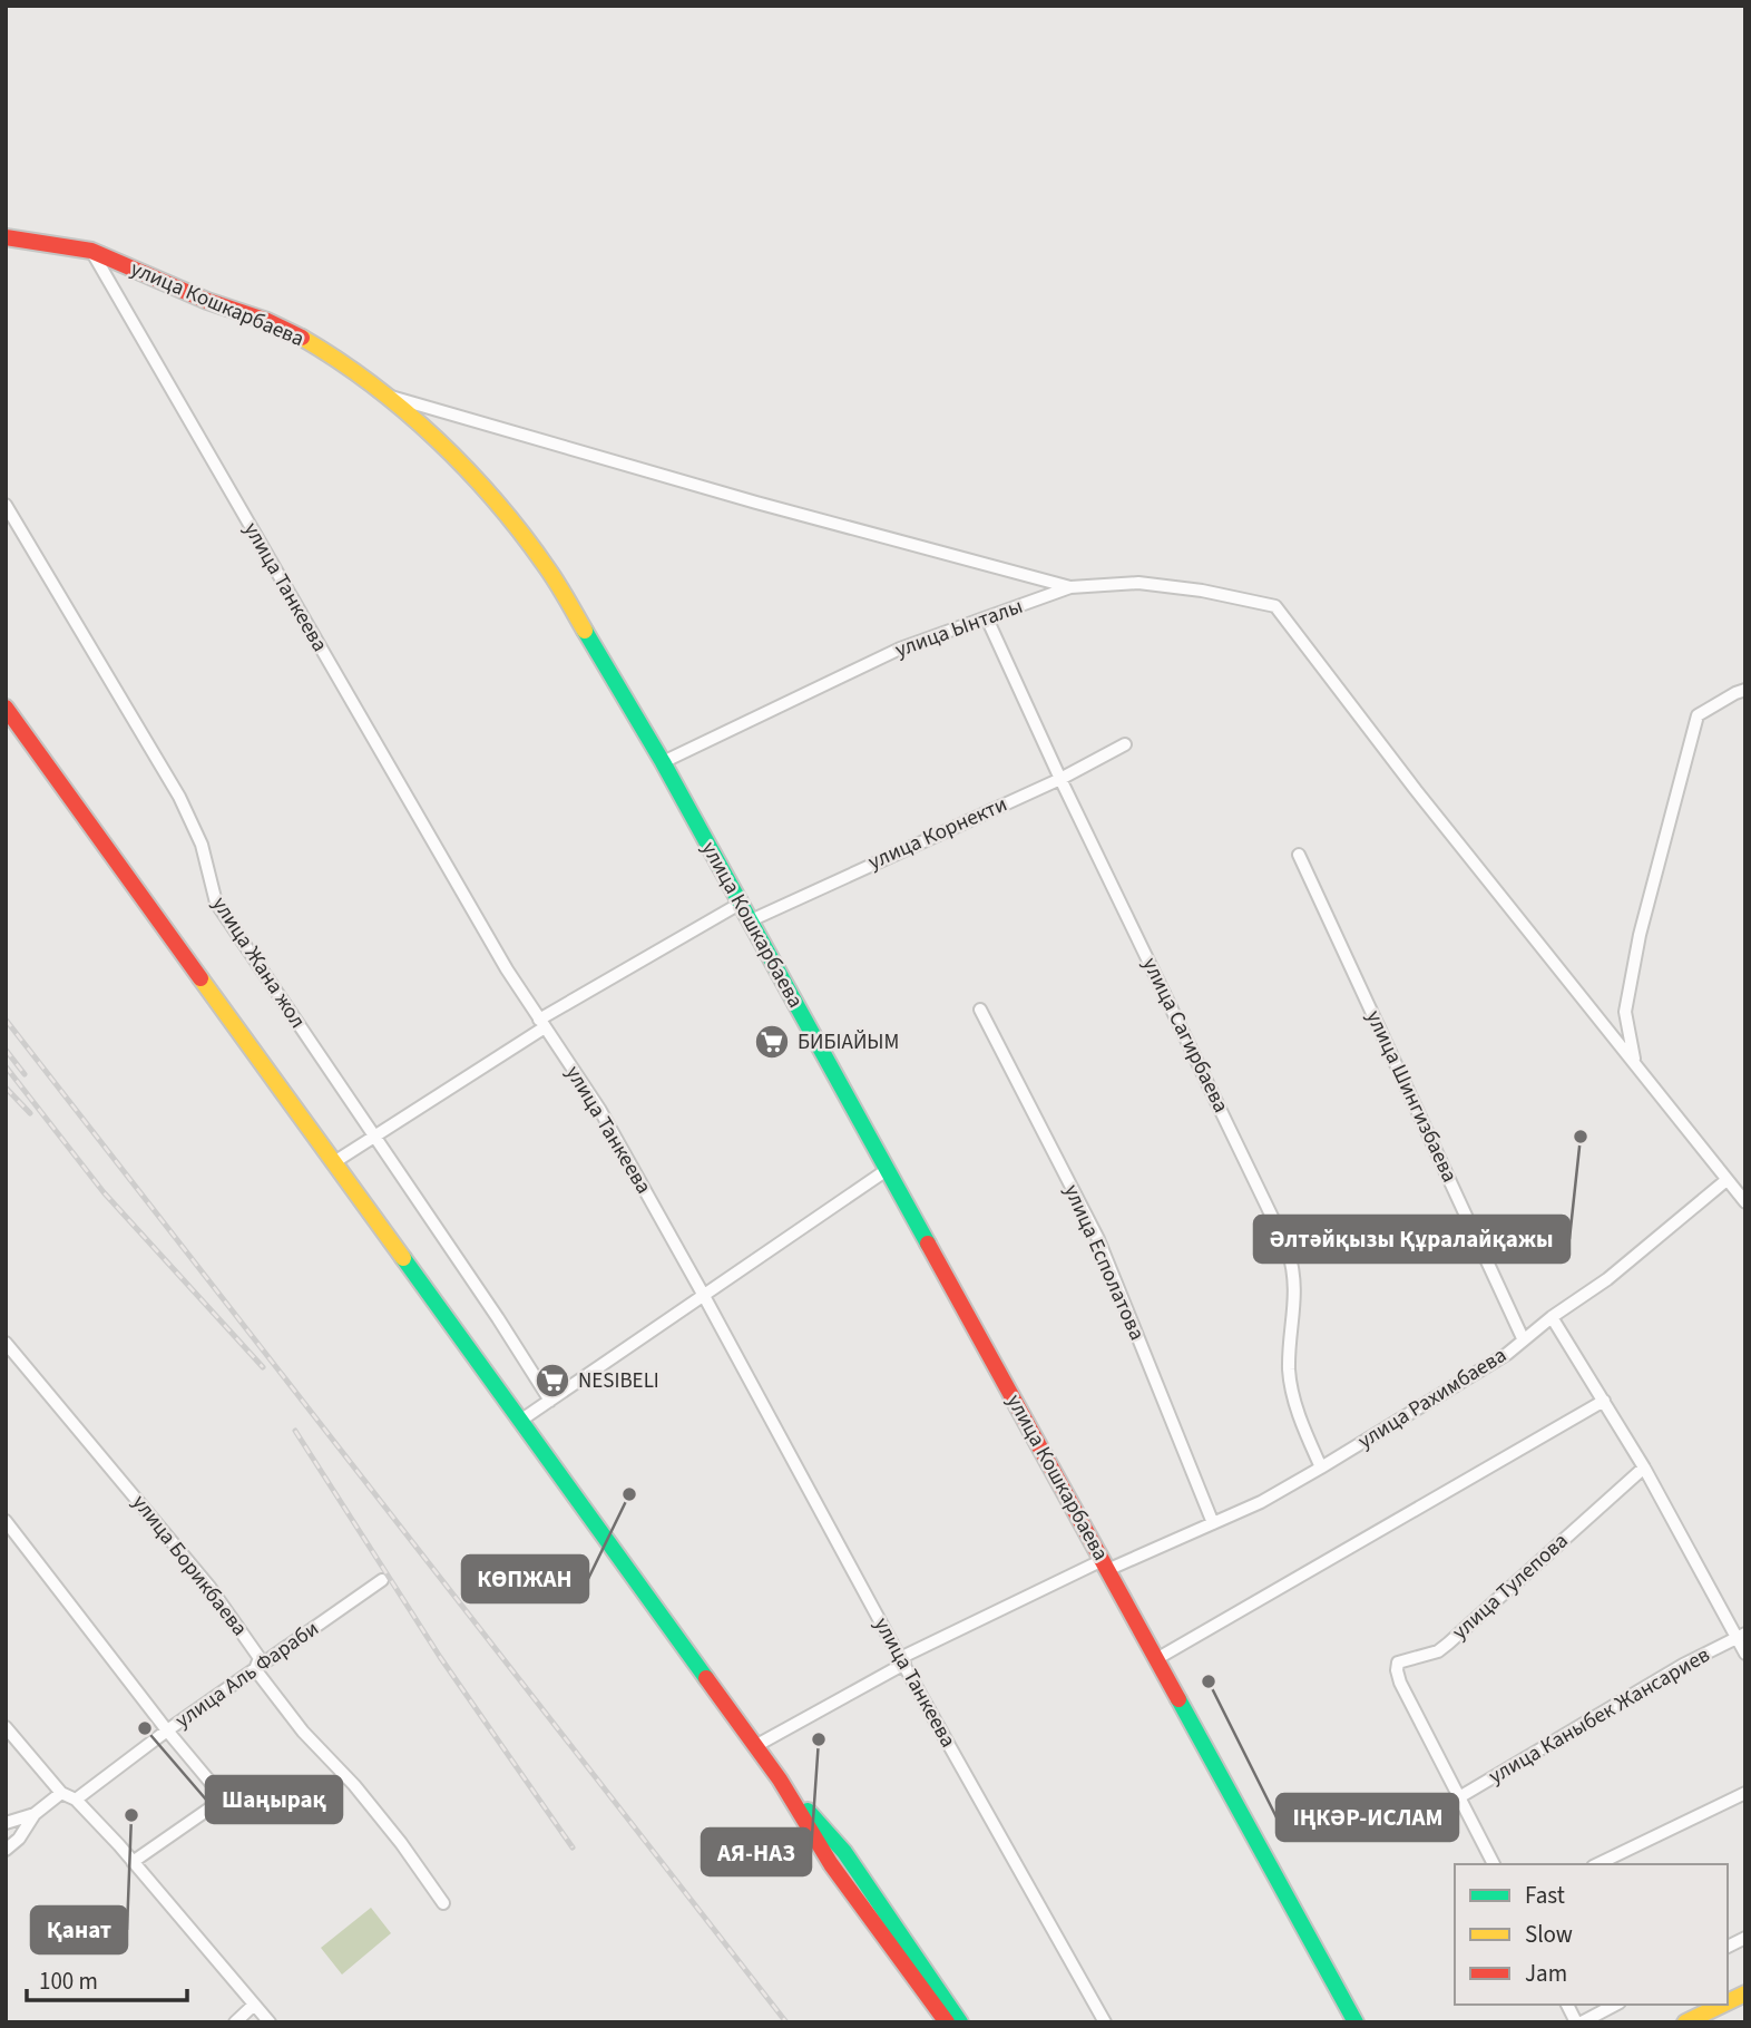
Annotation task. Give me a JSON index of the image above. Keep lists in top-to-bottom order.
{
  "streets": {
    "street": [
      "улица Кошкарбаева",
      "улица Танкеева",
      "улица Ынталы",
      "улица Корнекти",
      "улица Жана жол",
      "улица Сагирбаева",
      "улица Шингизбаева",
      "улица Есполатова",
      "улица Рахимбаева",
      "улица Борикбаева",
      "улица Тулепова",
      "улица Аль Фараби",
      "улица Каныбек Жансариев"
    ]
  },
  "crossings": [
    ["улица Кошкарбаева", "улица Танкеева"],
    ["улица Кошкарбаева", "улица Ынталы"],
    ["улица Кошкарбаева", "улица Корнекти"],
    ["улица Кошкарбаева", "улица Рахимбаева"],
    ["улица Танкеева", "улица Рахимбаева"],
    ["улица Ынталы", "улица Сагирбаева"],
    ["улица Корнекти", "улица Сагирбаева"],
    ["улица Сагирбаева", "улица Рахимбаева"],
    ["улица Шингизбаева", "улица Рахимбаева"],
    ["улица Есполатова", "улица Рахимбаева"],
    ["улица Борикбаева", "улица Аль Фараби"],
    ["улица Тулепова", "улица Каныбек Жансариев"]
  ],
  "places": {
    "supermarket": ["БИБІАЙЫМ", "NESIBELI"],
    "other": [
      "Әлтәйқызы Құралайқажы",
      "КӨПЖАН",
      "ІҢКӘР-ИСЛАМ",
      "Шаңырақ",
      "АЯ-НАЗ",
      "Қанат"
    ]
  },
  "legend": ["Fast", "Slow", "Jam"],
  "scale_bar": "100 m"
}
